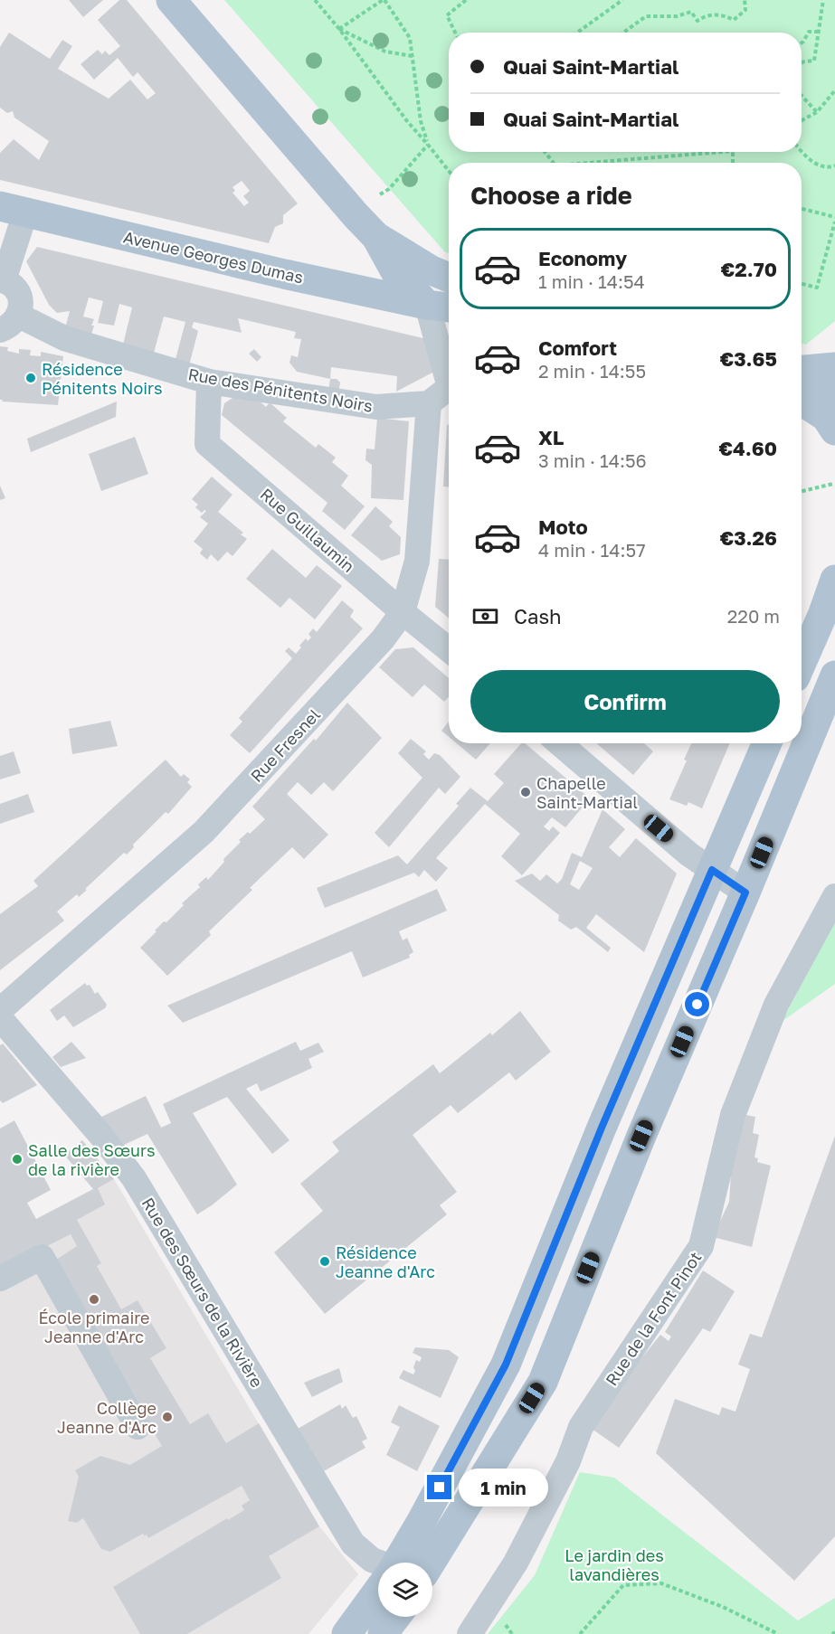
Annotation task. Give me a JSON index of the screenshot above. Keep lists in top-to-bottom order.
{
  "streets": {
    "main road": ["Avenue Georges Dumas"],
    "street": [
      "Rue des Pénitents Noirs",
      "Rue Guillaumin",
      "Rue Fresnel",
      "Rue des Sœurs de la Rivière",
      "Rue de la Font Pinot"
    ]
  },
  "crossings": [
    ["Rue des Pénitents Noirs", "Rue Guillaumin"],
    ["Rue des Pénitents Noirs", "Rue Fresnel"],
    ["Rue Guillaumin", "Rue Fresnel"]
  ],
  "parks": ["Le jardin des lavandières"],
  "places": [
    "Résidence Pénitents Noirs",
    "Chapelle Saint-Martial",
    "Salle des Sœurs de la rivière",
    "Résidence Jeanne d'Arc",
    "École primaire Jeanne d'Arc",
    "Collège Jeanne d'Arc"
  ],
  "page": {
    "banner": ["Quai Saint-Martial", "Quai Saint-Martial"],
    "heading": "Choose a ride",
    "list": [
      {
        "name": "Economy",
        "note": "1 min · 14:54",
        "value": "€2.70"
      },
      {
        "name": "Comfort",
        "note": "2 min · 14:55",
        "value": "€3.65"
      },
      {
        "name": "XL",
        "note": "3 min · 14:56",
        "value": "€4.60"
      },
      {
        "name": "Moto",
        "note": "4 min · 14:57",
        "value": "€3.26"
      }
    ],
    "pay": ["Cash", "220 m"],
    "buttons": "Confirm",
    "bubble": "1 min"
  }
}
